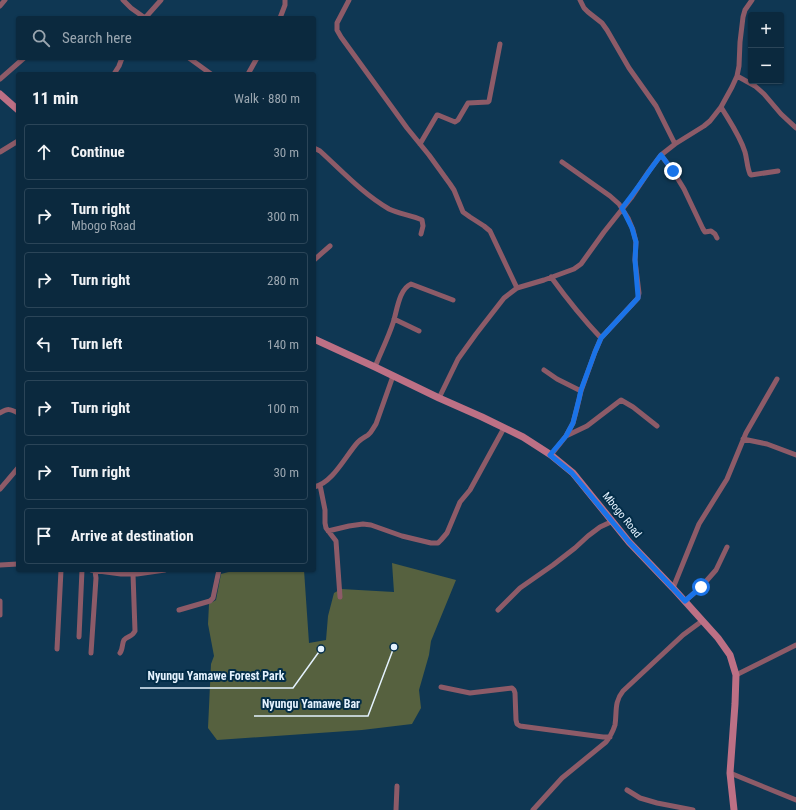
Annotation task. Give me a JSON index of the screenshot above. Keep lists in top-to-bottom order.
{
  "streets": {
    "main road": ["Mbogo Road"]
  },
  "places": ["Nyungu Yamawe Bar", "Nyungu Yamawe Forest Park"],
  "page": {
    "map_buttons": ["+", "−"],
    "search": "Search here",
    "heading": ["11 min", "Walk · 880 m"],
    "list": [
      ["Continue", "30 m"],
      ["Turn right", "Mbogo Road", "300 m"],
      ["Turn right", "280 m"],
      ["Turn left", "140 m"],
      ["Turn right", "100 m"],
      ["Turn right", "30 m"],
      "Arrive at destination"
    ]
  }
}
